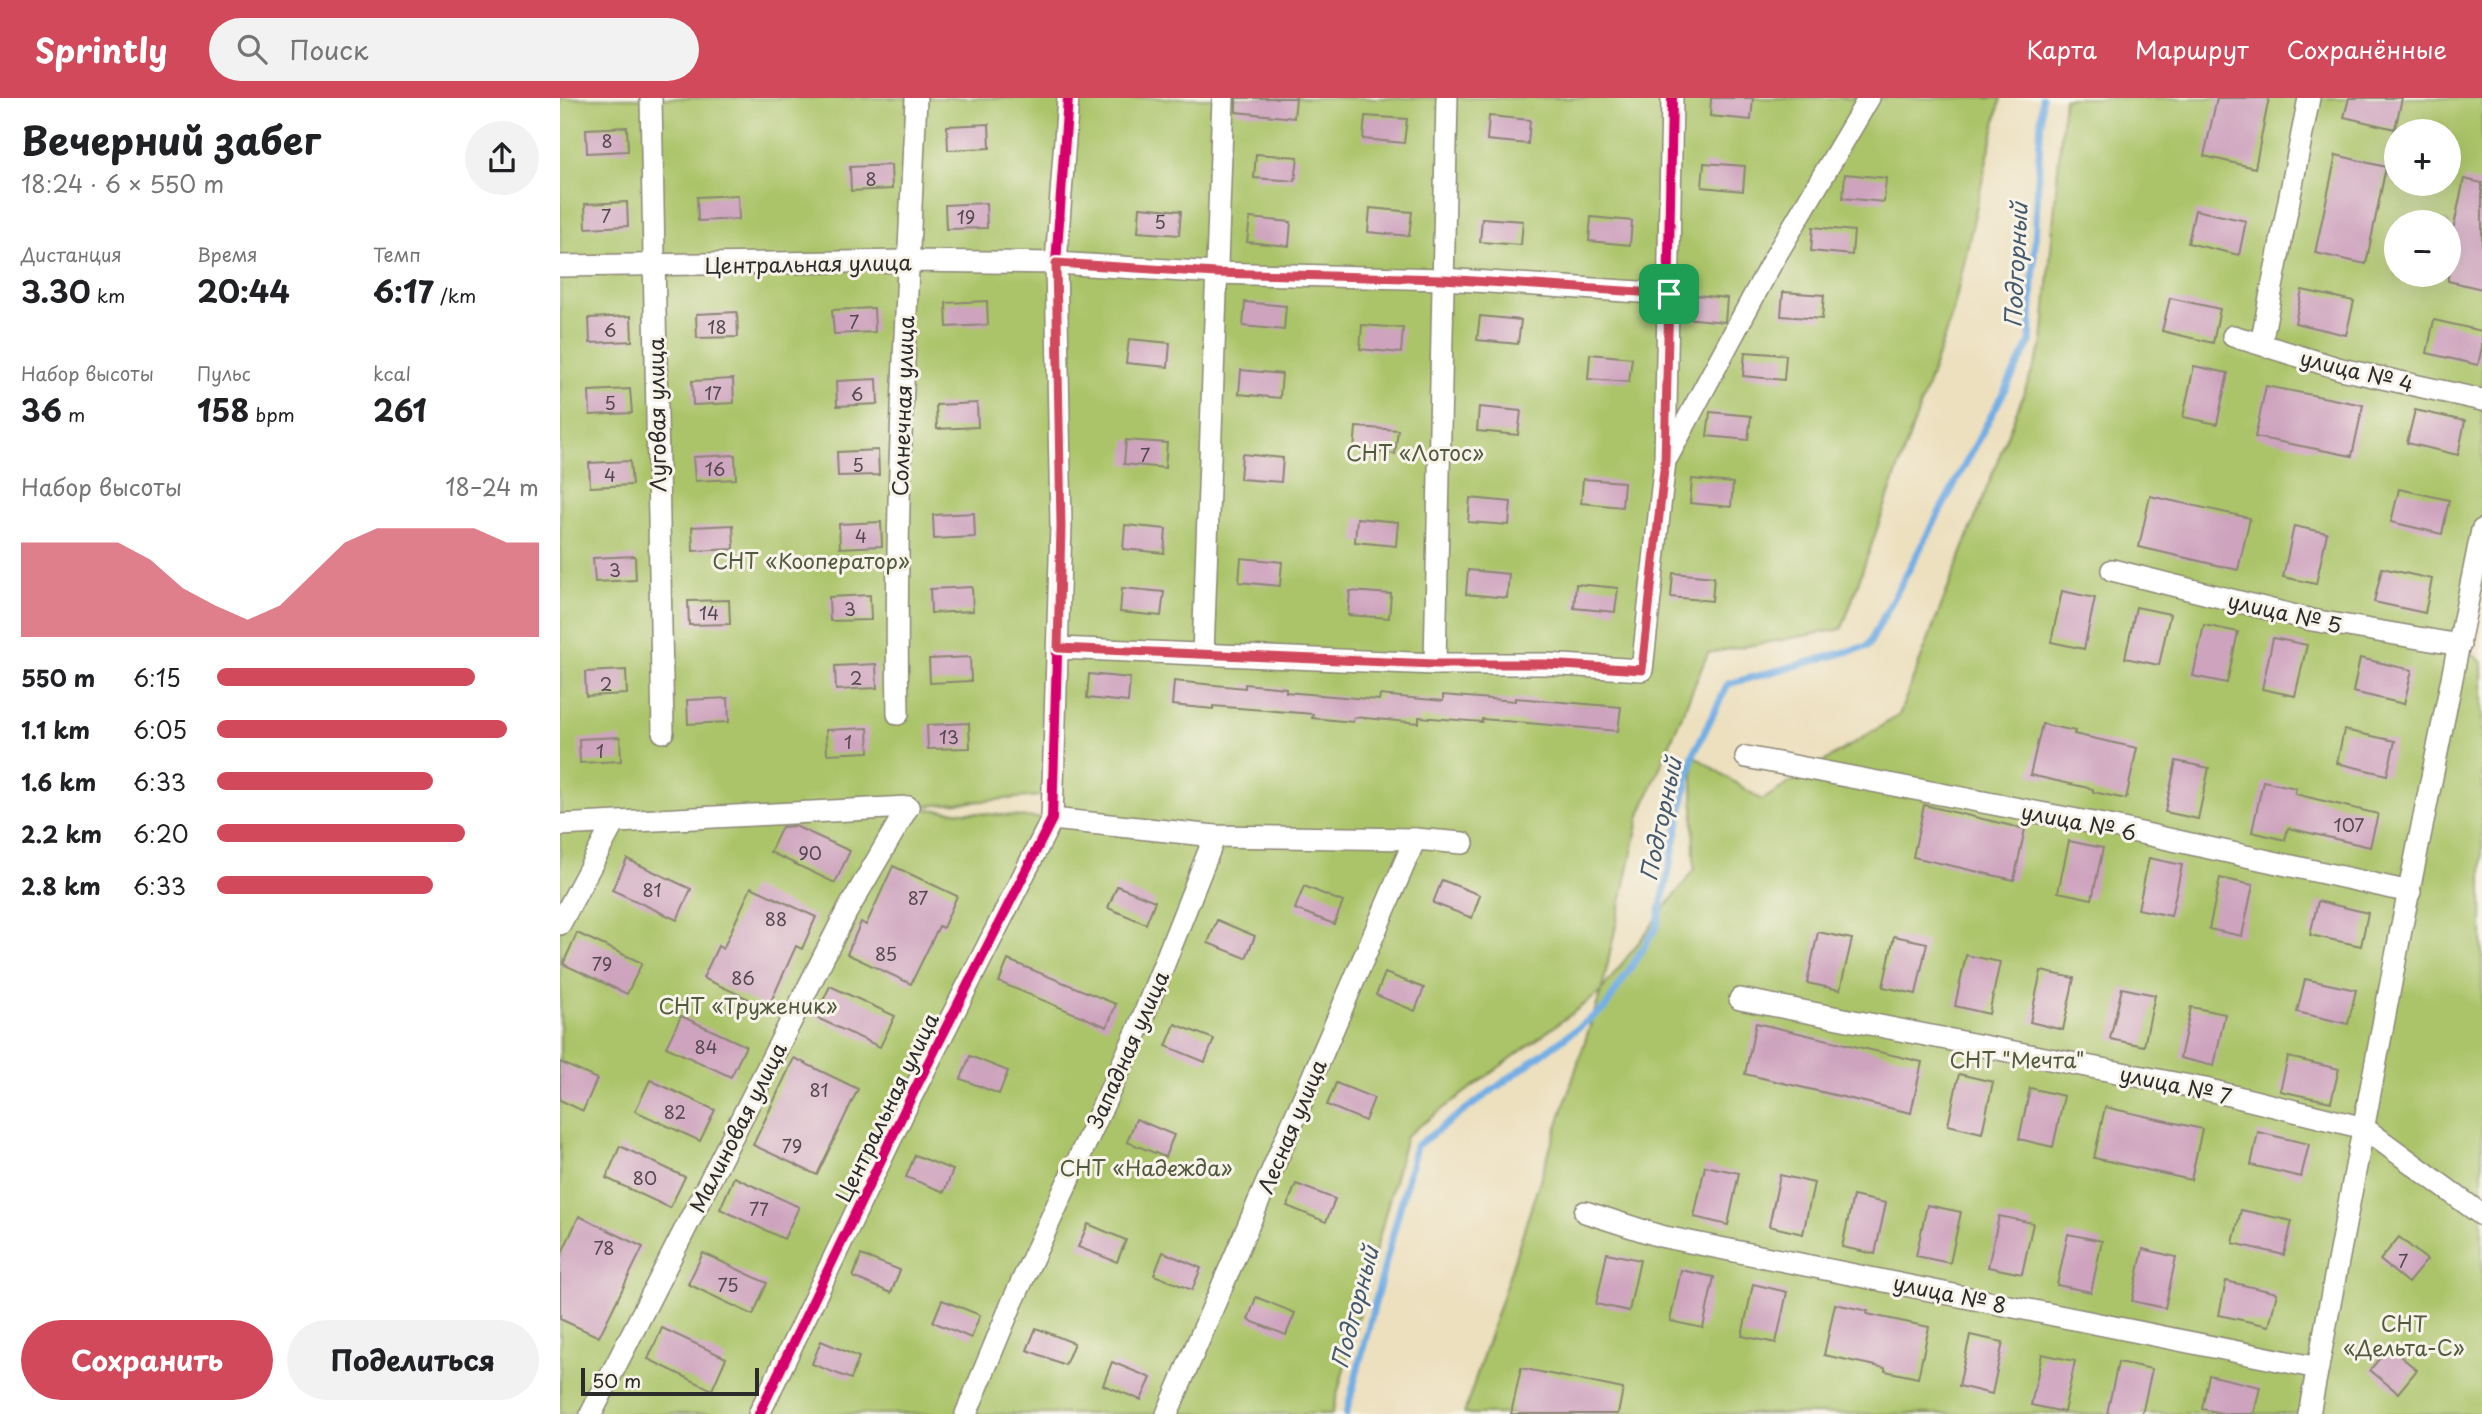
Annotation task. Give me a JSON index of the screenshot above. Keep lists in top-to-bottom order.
{
  "streets": {
    "street": [
      "Центральная улица",
      "улица № 4",
      "Солнечная улица",
      "Луговая улица",
      "улица № 5",
      "улица № 6",
      "Западная улица",
      "улица № 7",
      "Лесная улица",
      "Малиновая улица",
      "улица № 8"
    ]
  },
  "crossings": [
    ["Центральная улица", "Солнечная улица"],
    ["Центральная улица", "Луговая улица"]
  ],
  "water": ["Подгорный"],
  "parks": [
    "СНТ «Лотос»",
    "СНТ «Кооператор»",
    "СНТ «Труженик»",
    "СНТ \"Мечта\"",
    "СНТ «Надежда»",
    "СНТ «Дельта-С»"
  ],
  "house_numbers": [
    "8",
    "8",
    "7",
    "19",
    "5",
    "7",
    "18",
    "6",
    "17",
    "6",
    "5",
    "7",
    "5",
    "16",
    "4",
    "4",
    "3",
    "3",
    "14",
    "2",
    "2",
    "13",
    "1",
    "1",
    "107",
    "90",
    "81",
    "87",
    "88",
    "85",
    "79",
    "86",
    "84",
    "81",
    "82",
    "79",
    "80",
    "77",
    "78",
    "7",
    "75"
  ],
  "scale_bar": "50 m",
  "page": {
    "header": "Sprintly",
    "search": "Поиск",
    "nav": ["Карта", "Маршрут", "Сохранённые"],
    "heading": ["Вечерний забег", "18:24 · 6 × 550 m"],
    "map_buttons": ["+", "−"],
    "stats": [
      ["Дистанция", "3.30 km"],
      ["Время", "20:44"],
      ["Темп", "6:17 /km"],
      ["Набор высоты", "36 m"],
      ["Пульс", "158 bpm"],
      ["kcal", "261"]
    ],
    "chart": ["Набор высоты", "18–24 m"],
    "list": [
      {
        "name": "550 m",
        "note": "6:15"
      },
      {
        "name": "1.1 km",
        "note": "6:05"
      },
      {
        "name": "1.6 km",
        "note": "6:33"
      },
      {
        "name": "2.2 km",
        "note": "6:20"
      },
      {
        "name": "2.8 km",
        "note": "6:33"
      }
    ],
    "buttons": ["Сохранить", "Поделиться"],
    "scale": "50 m"
  }
}
